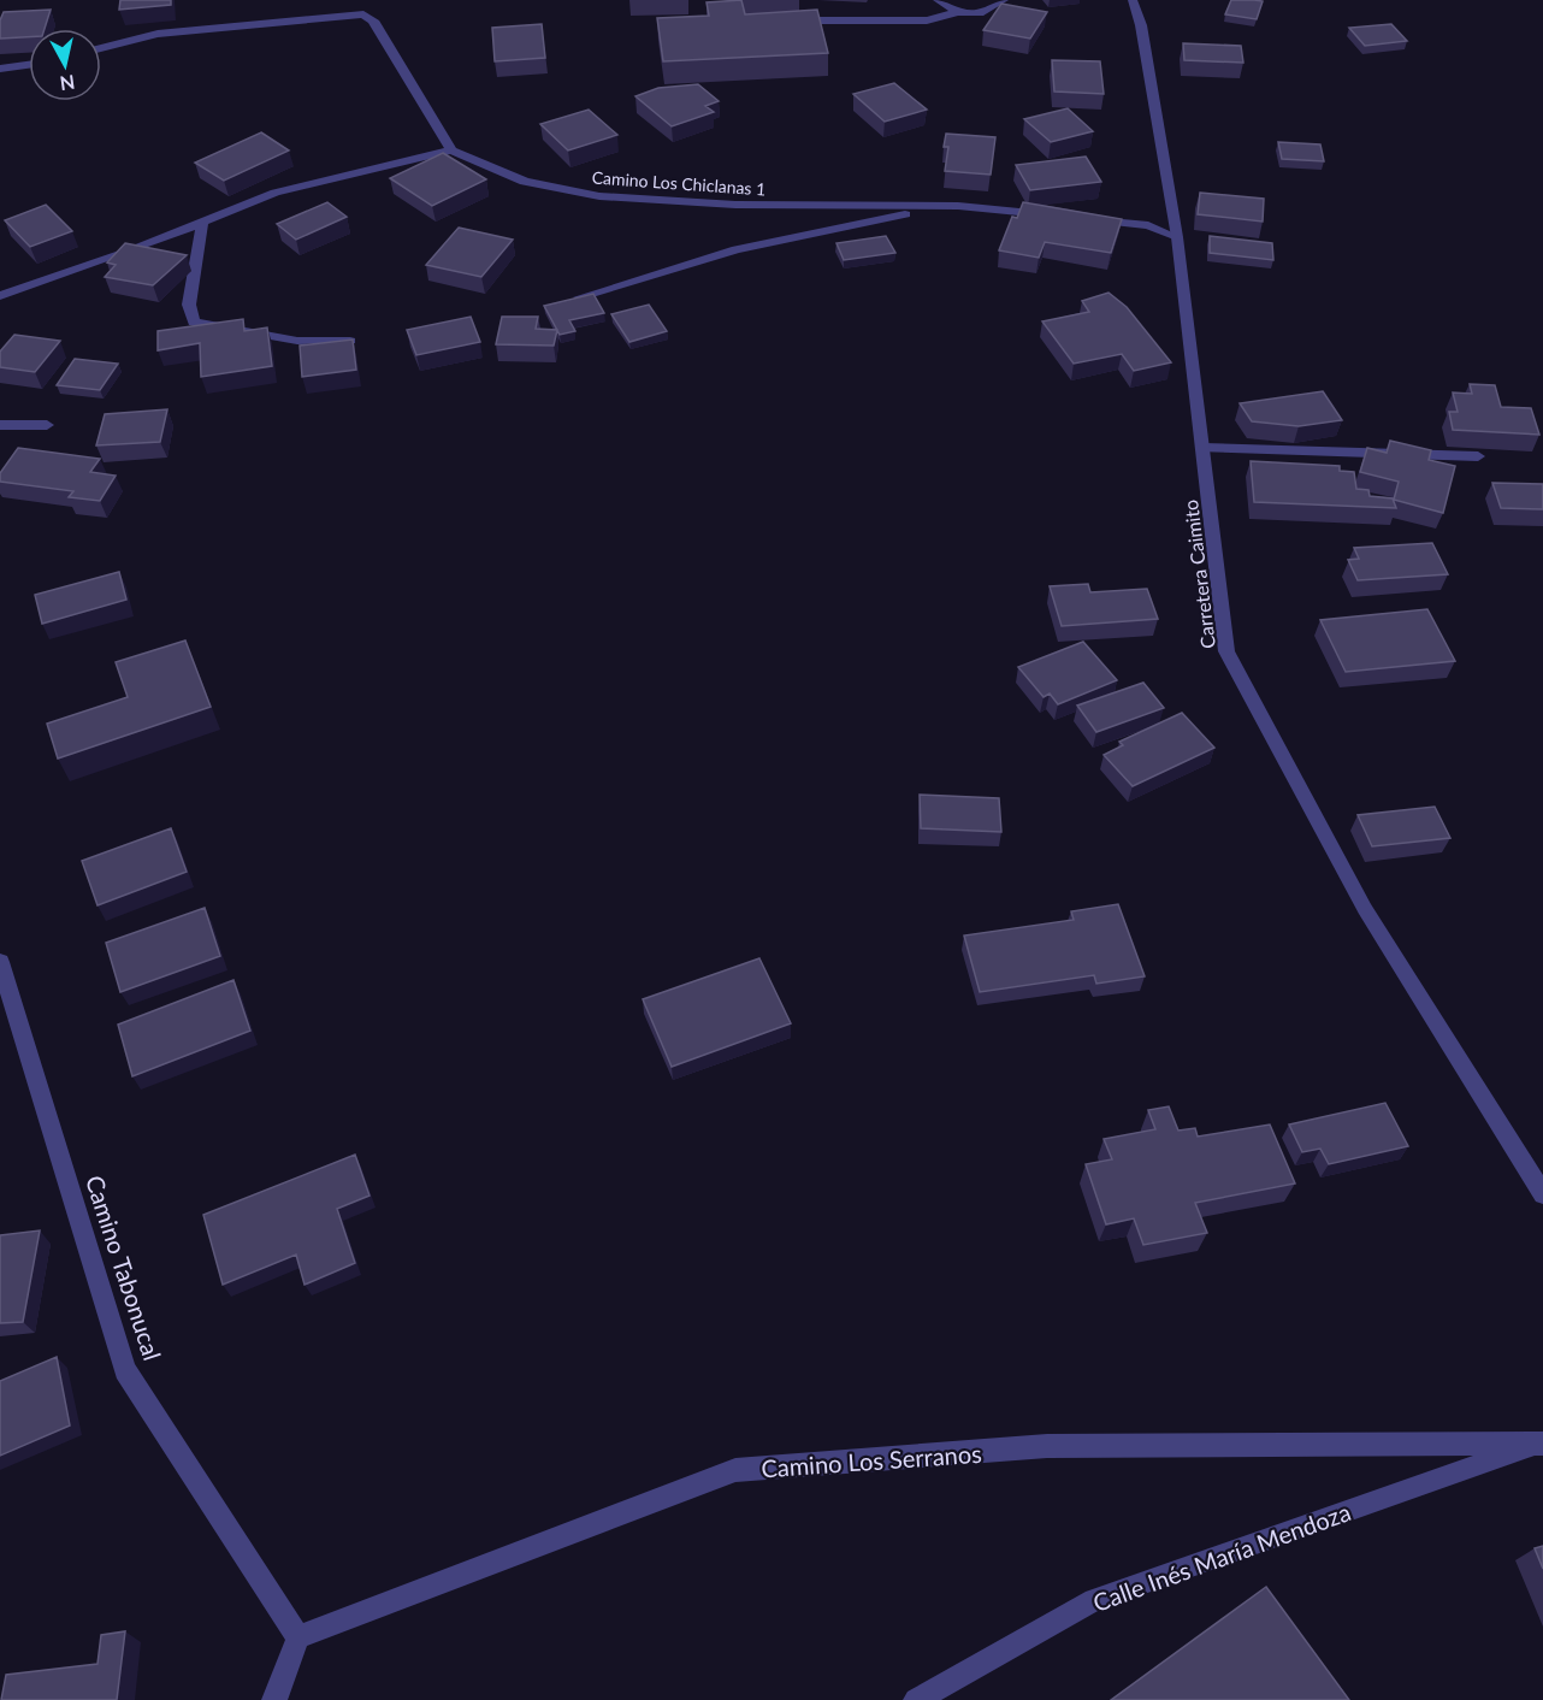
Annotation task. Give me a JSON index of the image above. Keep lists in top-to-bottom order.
{
  "streets": {
    "street": [
      "Camino Los Chiclanas 1",
      "Carretera Caimito",
      "Camino Tabonucal",
      "Camino Los Serranos",
      "Calle Inés María Mendoza"
    ]
  },
  "crossings": [
    ["Camino Tabonucal", "Camino Los Serranos"],
    ["Camino Los Serranos", "Calle Inés María Mendoza"]
  ],
  "north": "bottom"
}
